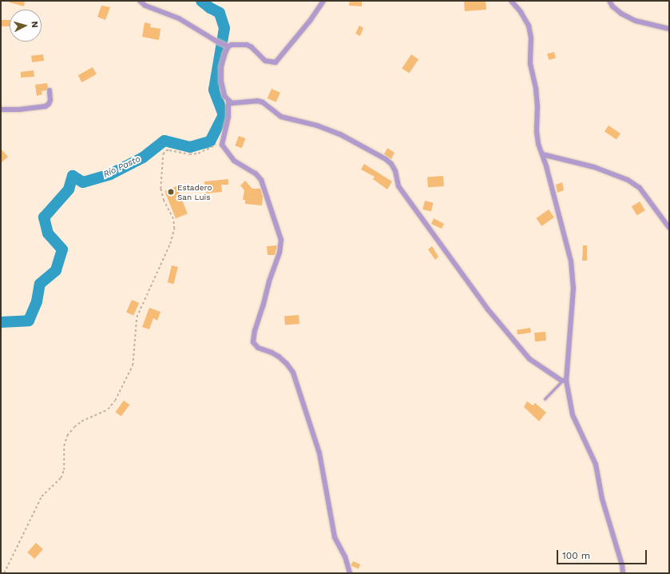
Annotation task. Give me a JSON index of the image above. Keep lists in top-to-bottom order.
{
  "water": ["Río Pasto"],
  "places": ["Estadero San Luis"],
  "scale_bar": "100 m",
  "north": "right"
}
